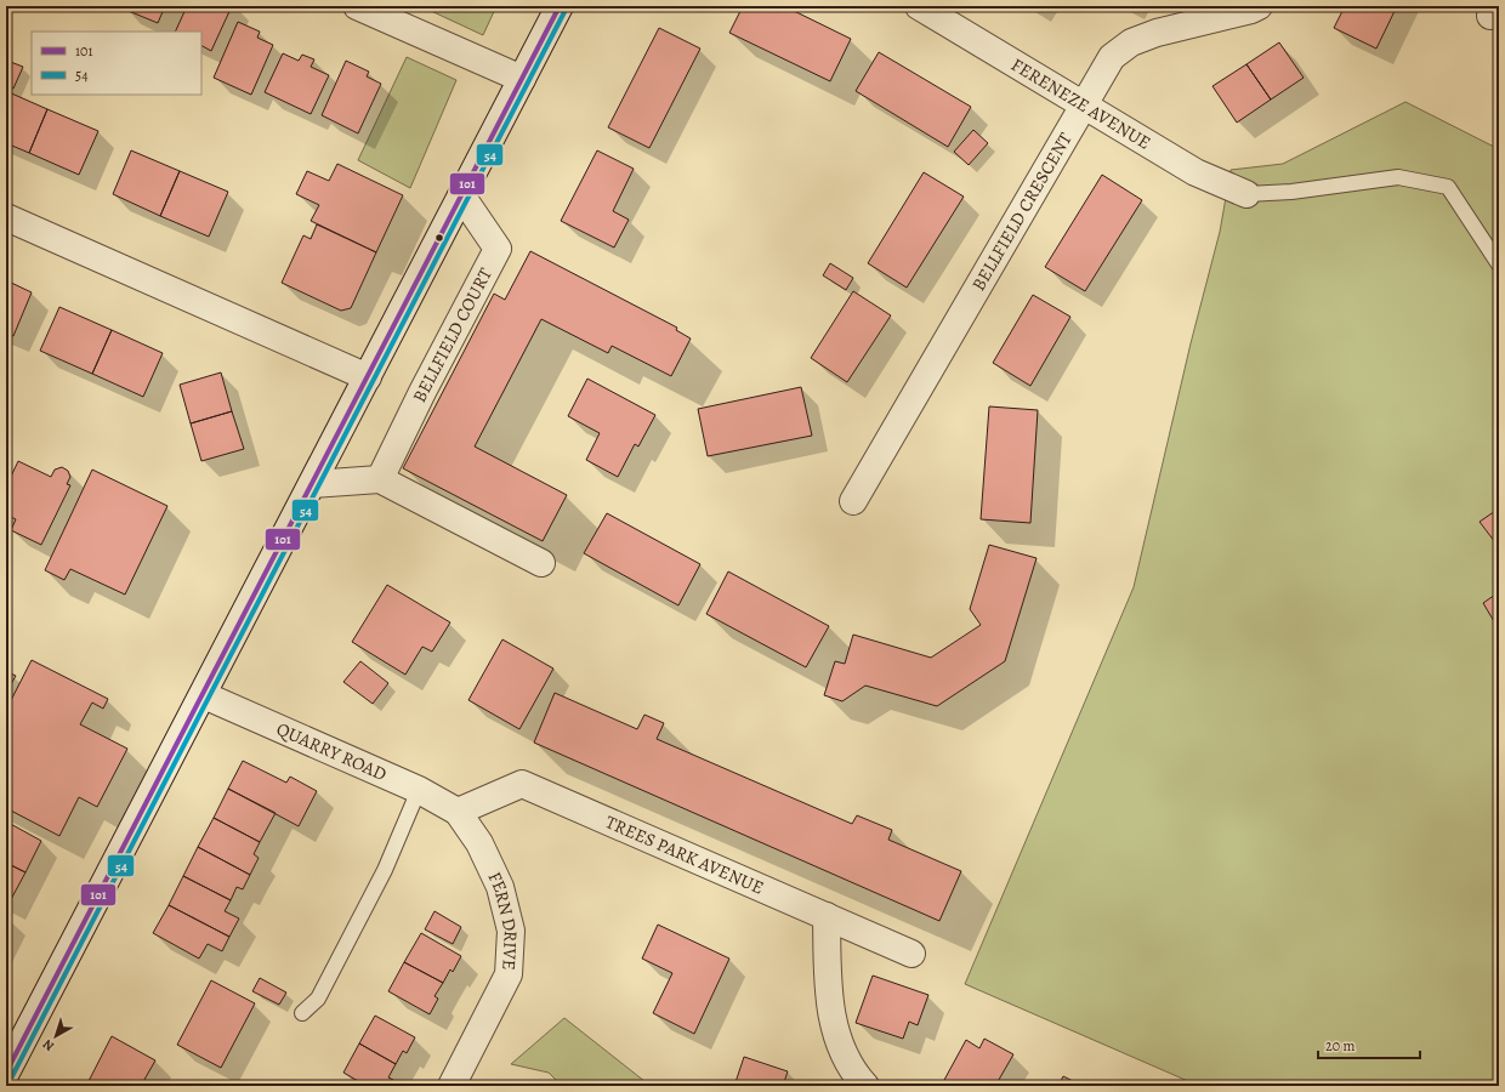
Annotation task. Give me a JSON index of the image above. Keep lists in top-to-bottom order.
{
  "streets": {
    "street": [
      "FERENEZE AVENUE",
      "BELLFIELD CRESCENT",
      "BELLFIELD COURT",
      "QUARRY ROAD",
      "TREES PARK AVENUE",
      "FERN DRIVE"
    ]
  },
  "crossings": [
    ["FERENEZE AVENUE", "BELLFIELD CRESCENT"],
    ["QUARRY ROAD", "TREES PARK AVENUE"],
    ["QUARRY ROAD", "FERN DRIVE"],
    ["TREES PARK AVENUE", "FERN DRIVE"]
  ],
  "lines": ["transit line 101", "transit line 54"],
  "legend": ["101", "54"],
  "scale_bar": "20 m",
  "north": "bottom left"
}
